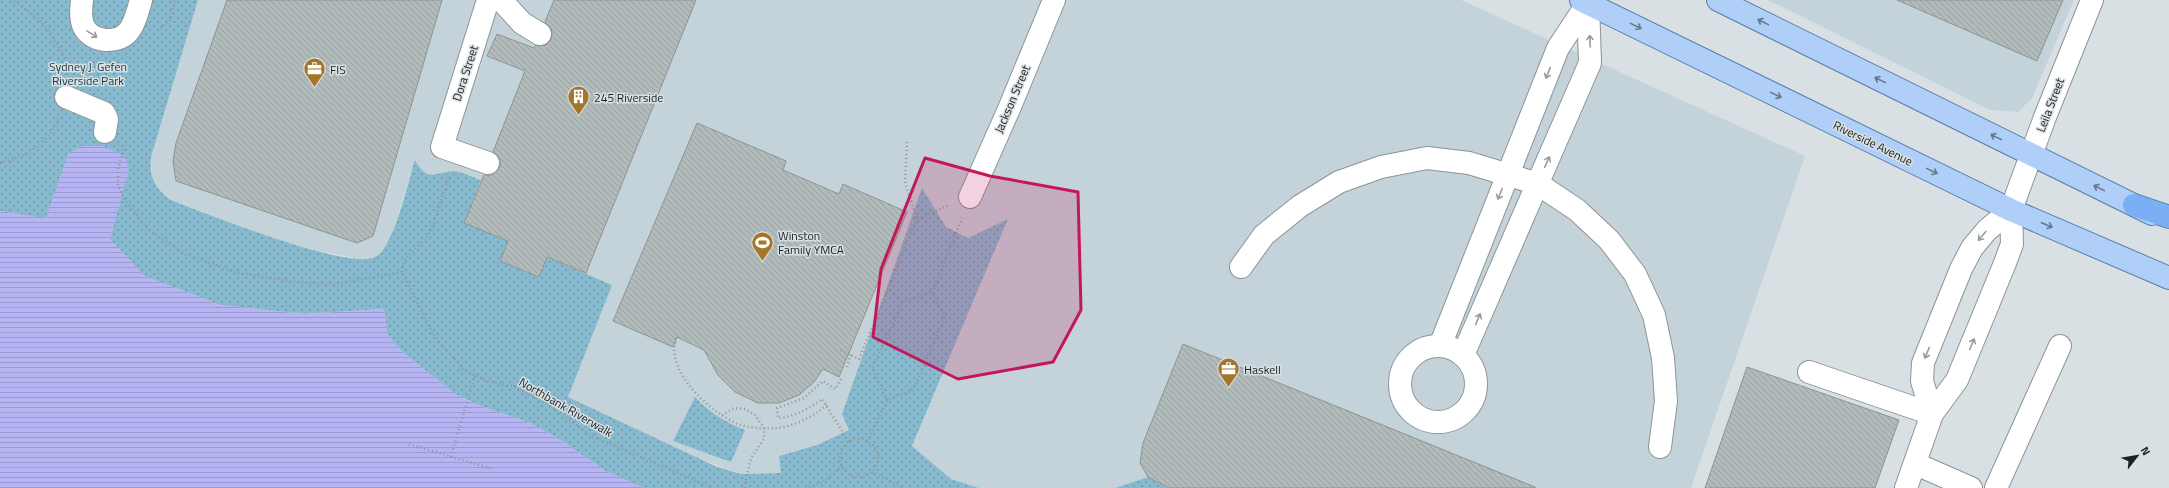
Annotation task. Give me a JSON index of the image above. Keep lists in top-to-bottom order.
{
  "streets": {
    "main road": ["Riverside Avenue"],
    "street": ["Dora Street", "Jackson Street", "Leila Street"],
    "path": ["Northbank Riverwalk"]
  },
  "crossings": [
    ["Leila Street", "Riverside Avenue"]
  ],
  "parks": ["Sydney J. Gefen Riverside Park"],
  "places": {
    "office": ["FIS", "Haskell"],
    "building": ["245 Riverside"],
    "sports": ["Winston Family YMCA"]
  },
  "north": "top right"
}
